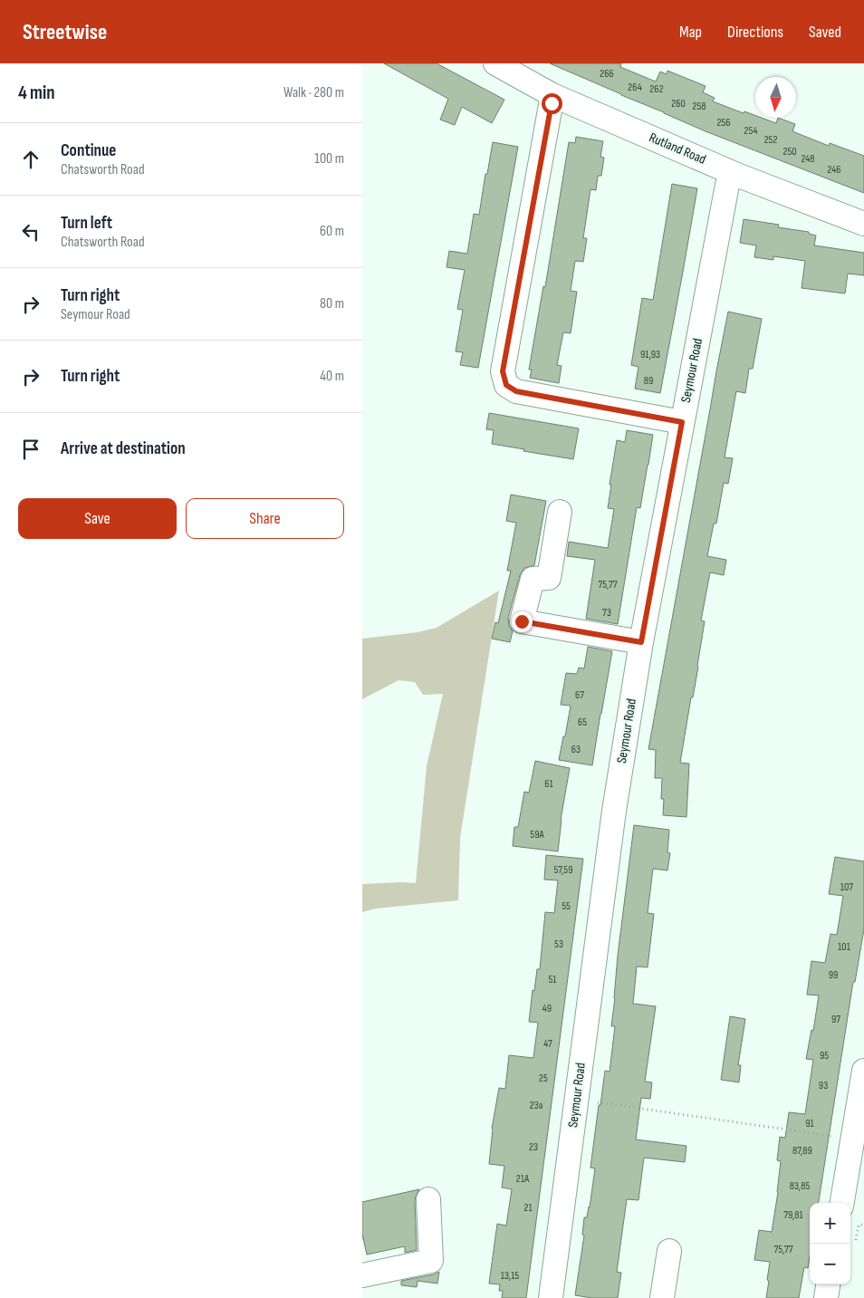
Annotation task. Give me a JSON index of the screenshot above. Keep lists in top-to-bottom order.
{
  "streets": {
    "street": ["Rutland Road", "Seymour Road"]
  },
  "crossings": [
    ["Rutland Road", "Seymour Road"]
  ],
  "house_numbers": [
    "266",
    "264",
    "262",
    "260",
    "258",
    "256",
    "254",
    "252",
    "250",
    "248",
    "246",
    "91,93",
    "89",
    "75,77",
    "73",
    "67",
    "65",
    "63",
    "61",
    "59A",
    "57,59",
    "107",
    "55",
    "53",
    "101",
    "99",
    "51",
    "49",
    "97",
    "47",
    "95",
    "25",
    "93",
    "23a",
    "91",
    "23",
    "87,89",
    "21A",
    "83,85",
    "21",
    "79,81",
    "75,77",
    "13,15"
  ],
  "north": "bottom",
  "page": {
    "header": "Streetwise",
    "nav": ["Map", "Directions", "Saved"],
    "heading": ["4 min", "Walk · 280 m"],
    "list": [
      ["Continue", "Chatsworth Road", "100 m"],
      ["Turn left", "Chatsworth Road", "60 m"],
      ["Turn right", "Seymour Road", "80 m"],
      ["Turn right", "40 m"],
      "Arrive at destination"
    ],
    "buttons": ["Save", "Share"],
    "map_buttons": ["+", "−"]
  }
}
